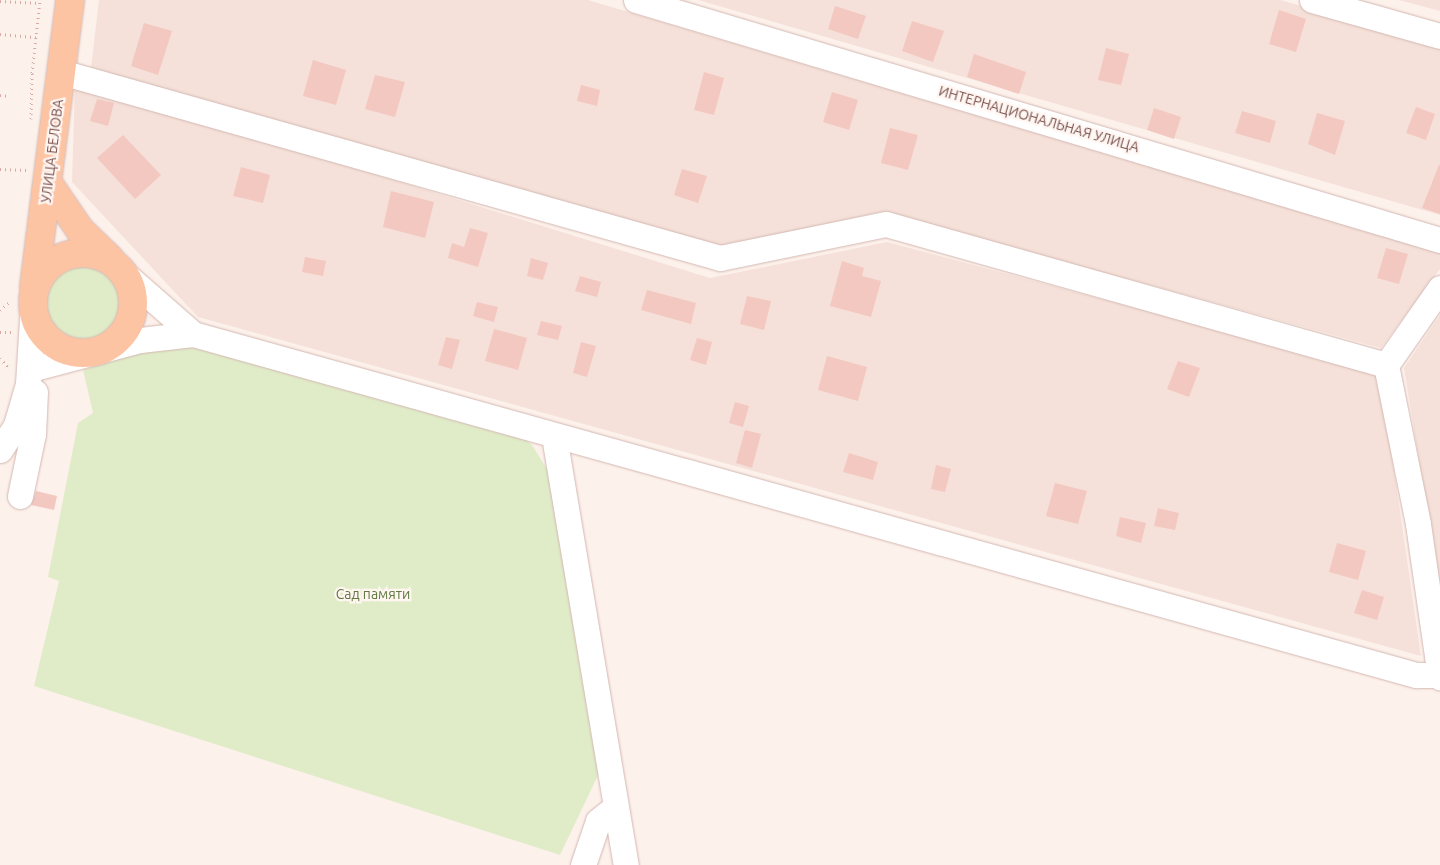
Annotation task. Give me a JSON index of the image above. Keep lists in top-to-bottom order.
{
  "streets": {
    "main road": ["УЛИЦА БЕЛОВА"],
    "street": ["ИНТЕРНАЦИОНАЛЬНАЯ УЛИЦА"]
  },
  "parks": ["Сад памяти"]
}
